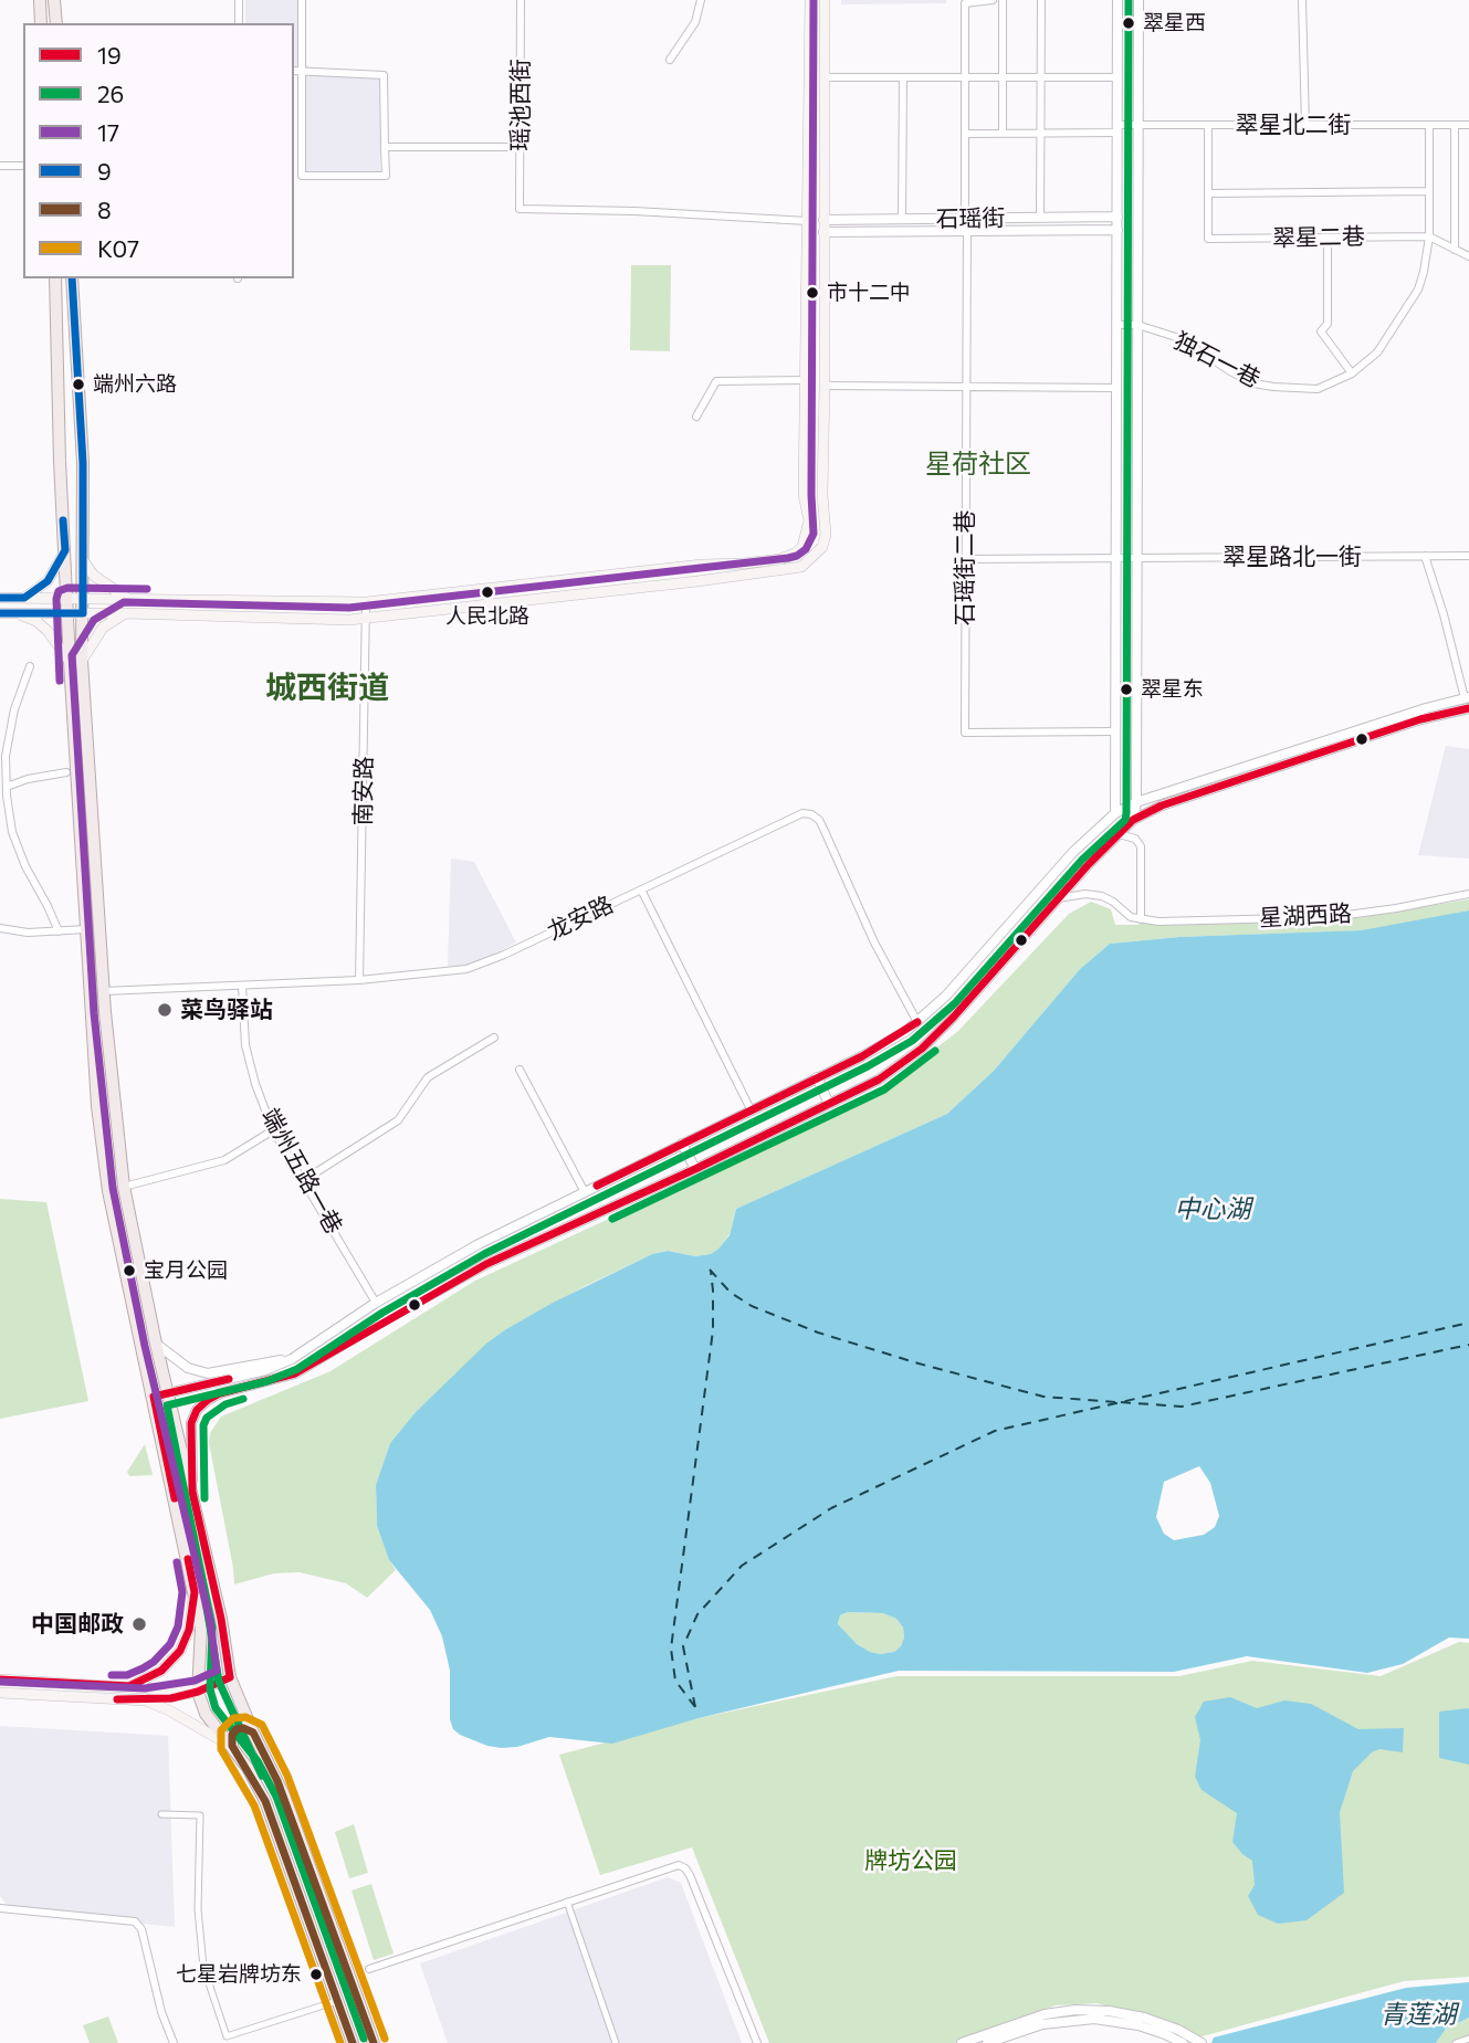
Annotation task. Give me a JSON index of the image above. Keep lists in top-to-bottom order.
{
  "streets": {
    "street": [
      "瑶池西街",
      "翠星北二街",
      "石瑶街",
      "翠星二巷",
      "独石一巷",
      "翠星路北一街",
      "石瑶街二巷",
      "南安路",
      "星湖西路",
      "龙安路",
      "端州五路一巷"
    ]
  },
  "crossings": [
    ["翠星北二街", "石瑶街二巷"],
    ["石瑶街", "石瑶街二巷"],
    ["翠星路北一街", "石瑶街二巷"],
    ["南安路", "龙安路"],
    ["龙安路", "端州五路一巷"]
  ],
  "districts": ["星荷社区", "城西街道"],
  "water": ["中心湖", "青莲湖"],
  "parks": ["牌坊公园"],
  "places": [
    "翠星西",
    "市十二中",
    "端州六路",
    "人民北路",
    "翠星东",
    "菜鸟驿站",
    "宝月公园",
    "中国邮政",
    "七星岩牌坊东"
  ],
  "lines": [
    "transit line 26",
    "transit line 17",
    "transit line 9",
    "transit line 19",
    "transit line K07",
    "transit line 8"
  ],
  "legend": [
    "19",
    "26",
    "17",
    "9",
    "8",
    "K07"
  ]
}
